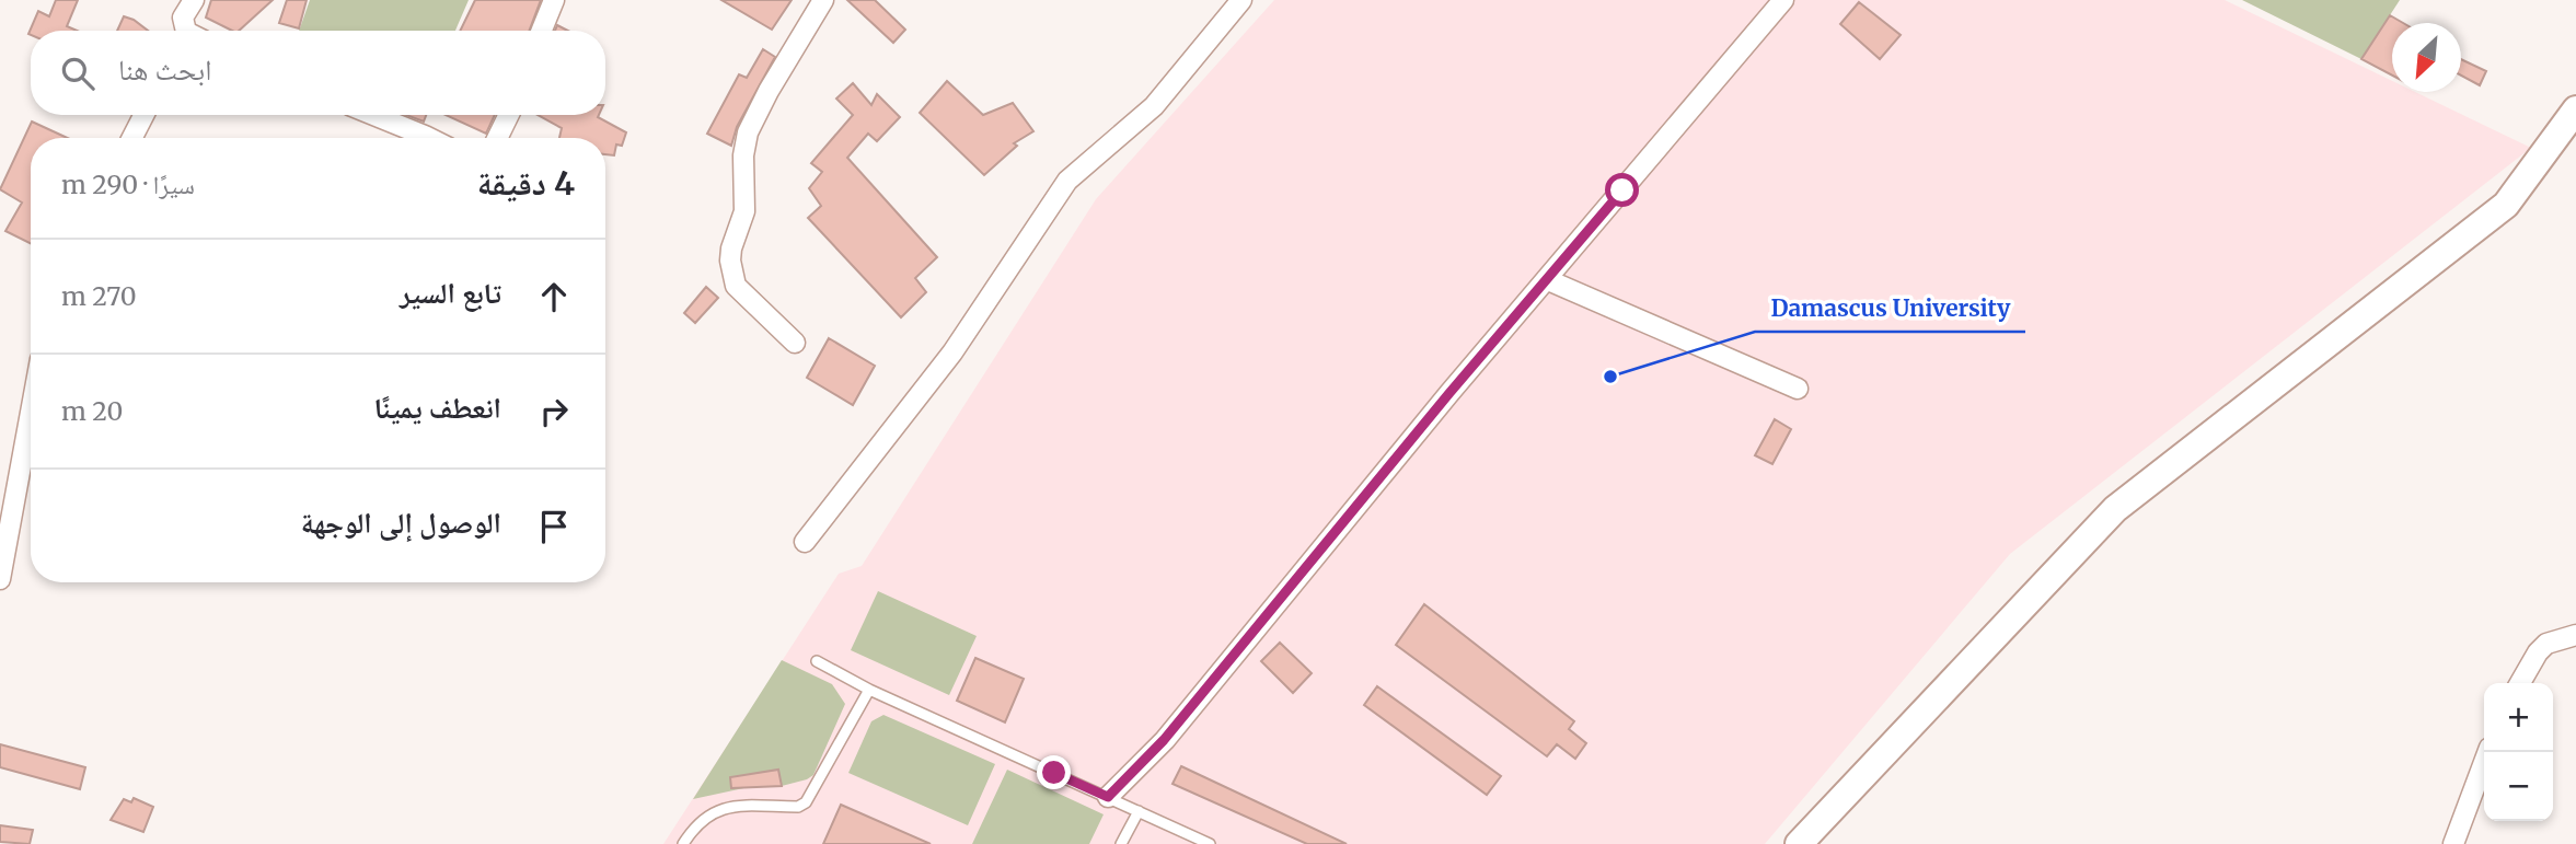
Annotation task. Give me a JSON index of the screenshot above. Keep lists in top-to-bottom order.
{
  "places": ["Damascus University"],
  "north": "bottom left",
  "page": {
    "search": "ابحث هنا",
    "heading": ["4 دقيقة", "سيرًا · 290 m"],
    "list": [
      ["تابع السير", "270 m"],
      ["انعطف يمينًا", "20 m"],
      "الوصول إلى الوجهة"
    ],
    "map_buttons": ["+", "−"]
  }
}
